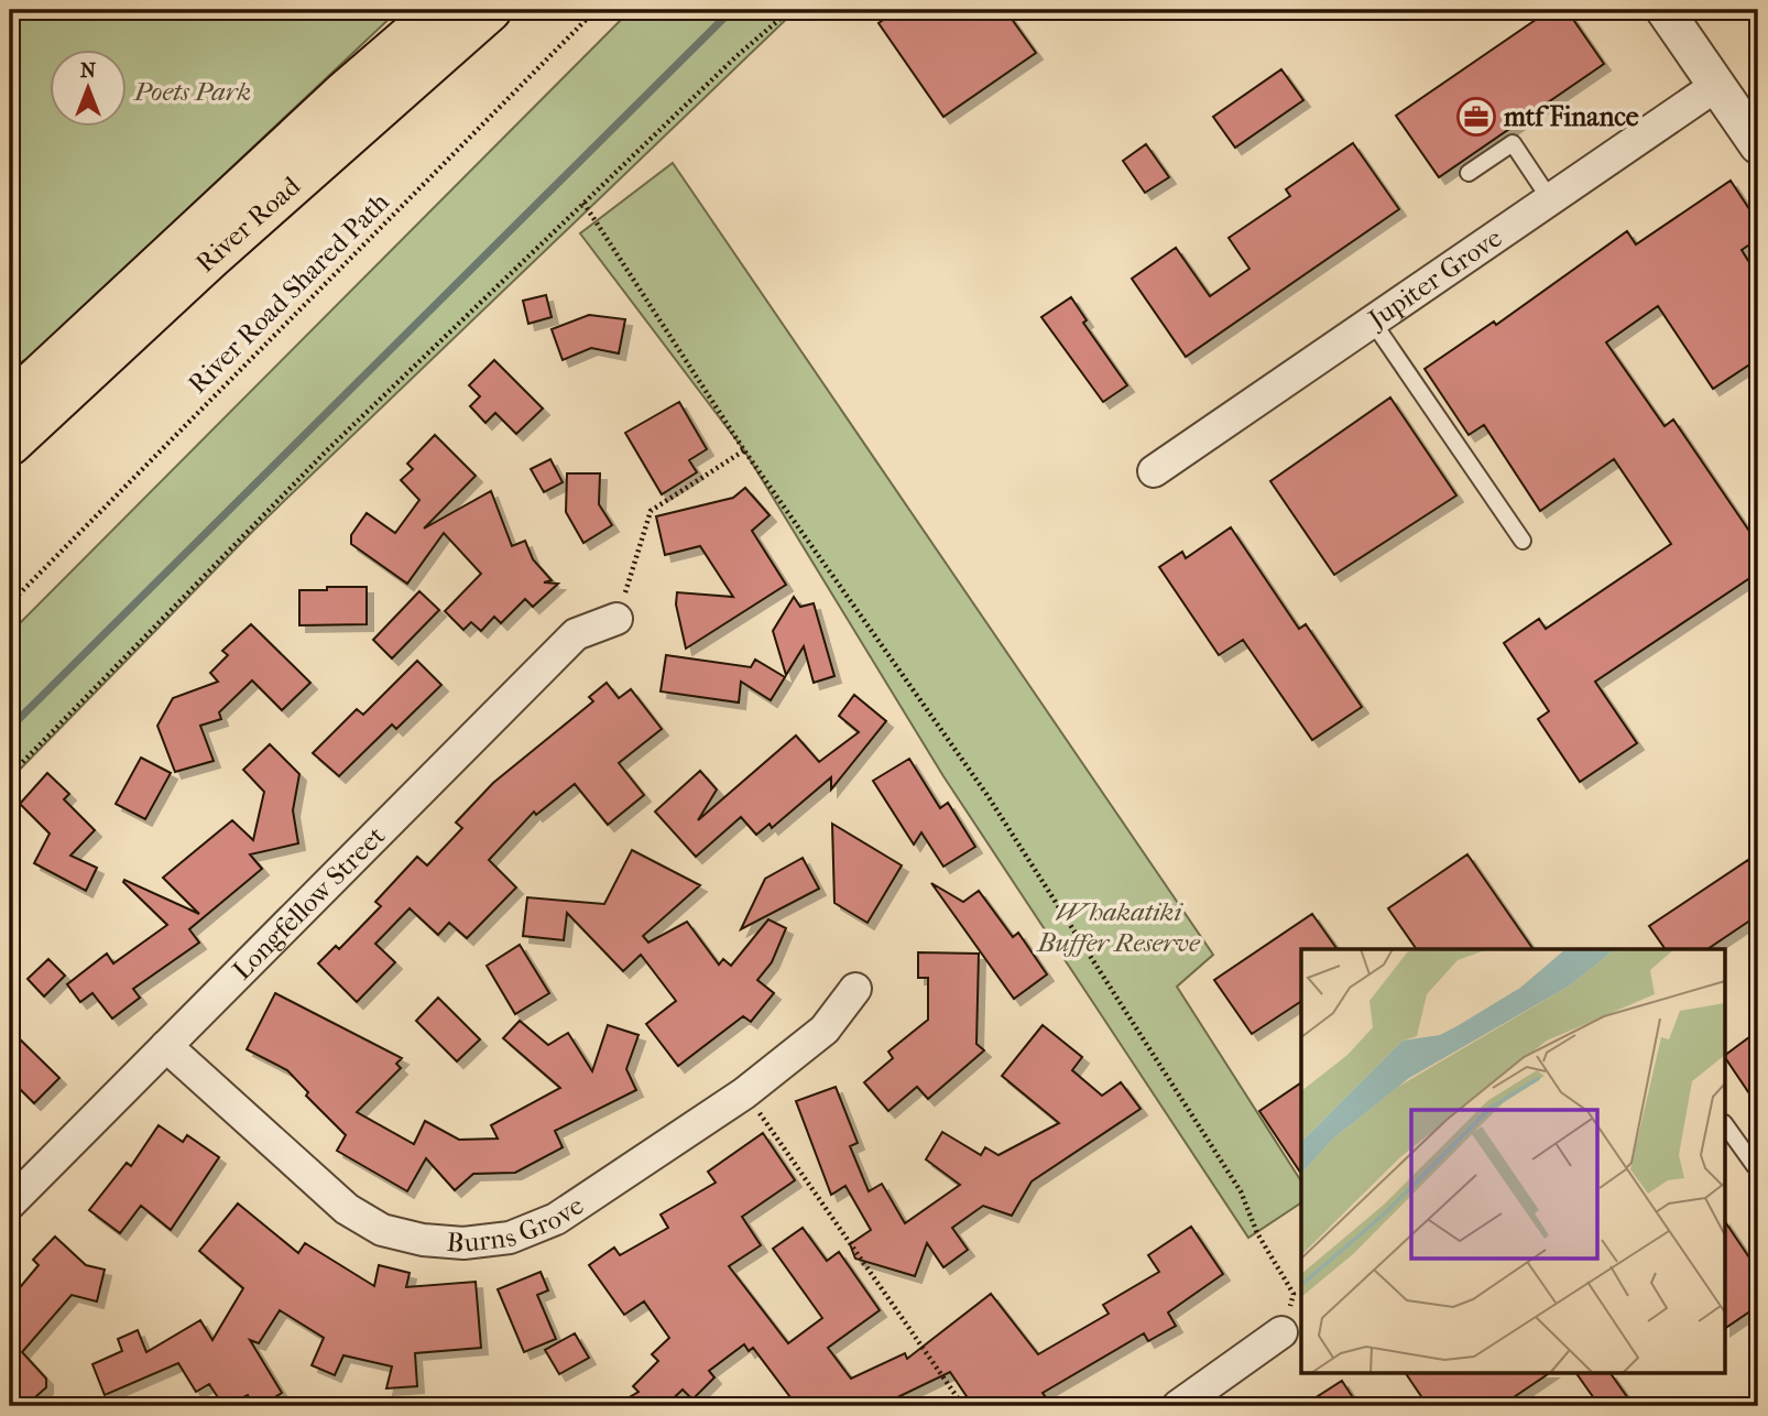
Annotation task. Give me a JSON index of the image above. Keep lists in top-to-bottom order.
{
  "streets": {
    "highway": ["River Road"],
    "street": ["Jupiter Grove", "Longfellow Street", "Burns Grove"],
    "path": ["River Road Shared Path"]
  },
  "crossings": [
    ["Longfellow Street", "Burns Grove"]
  ],
  "parks": ["Poets Park", "Whakatiki Buffer Reserve"],
  "places": {
    "office": ["mtf Finance"]
  },
  "north": "top"
}
